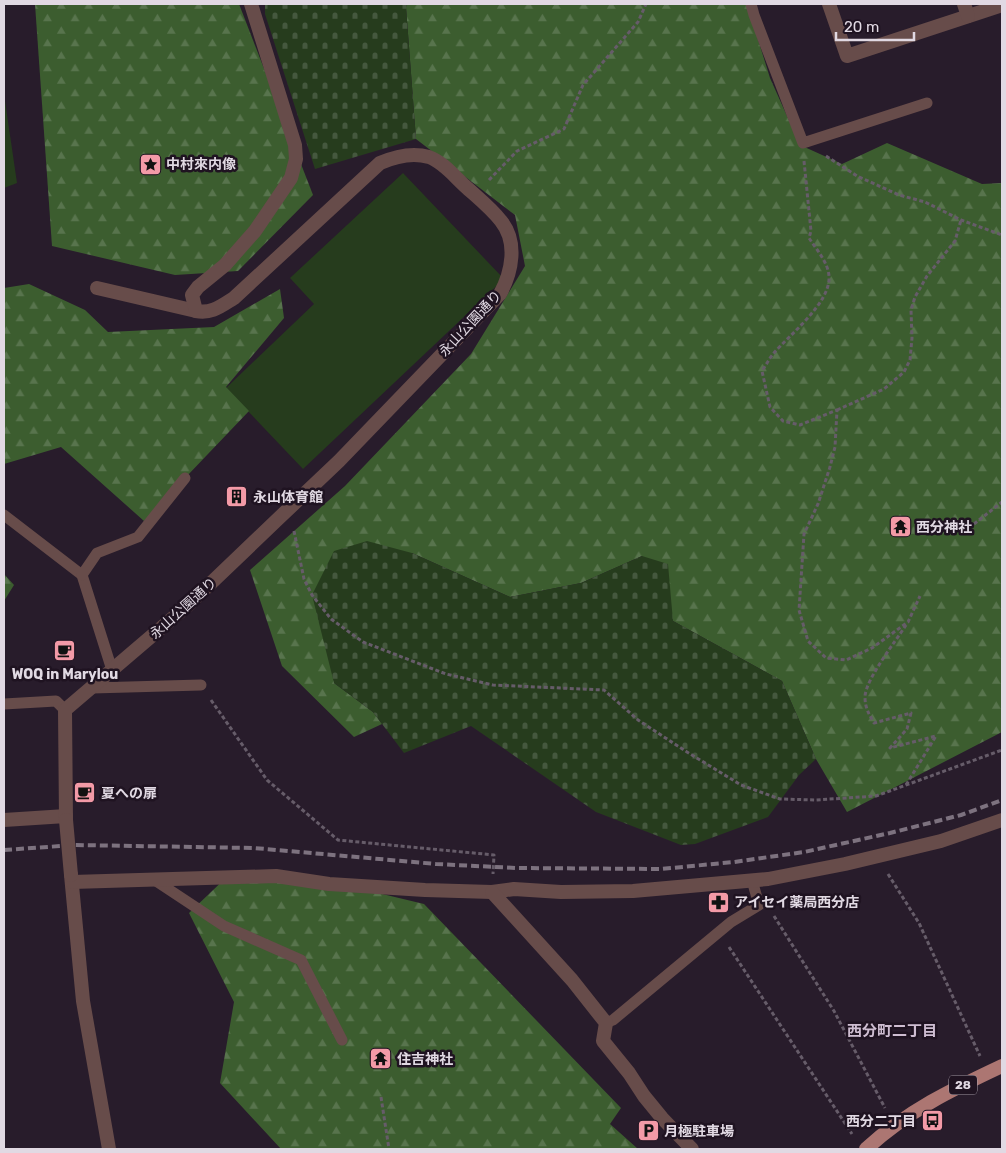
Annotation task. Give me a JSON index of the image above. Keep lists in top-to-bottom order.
{
  "streets": {
    "main road": ["28"],
    "street": ["永山公園通り"]
  },
  "districts": ["西分町二丁目"],
  "places": {
    "place": ["中村來内像"],
    "building": ["永山体育館"],
    "temple": ["西分神社", "住吉神社"],
    "cafe": ["WOQ in Marylou", "夏への扉"],
    "pharmacy": ["アイセイ薬局西分店"],
    "bus stop": ["西分二丁目"],
    "parking": ["月極駐車場"]
  },
  "scale_bar": "20 m"
}
